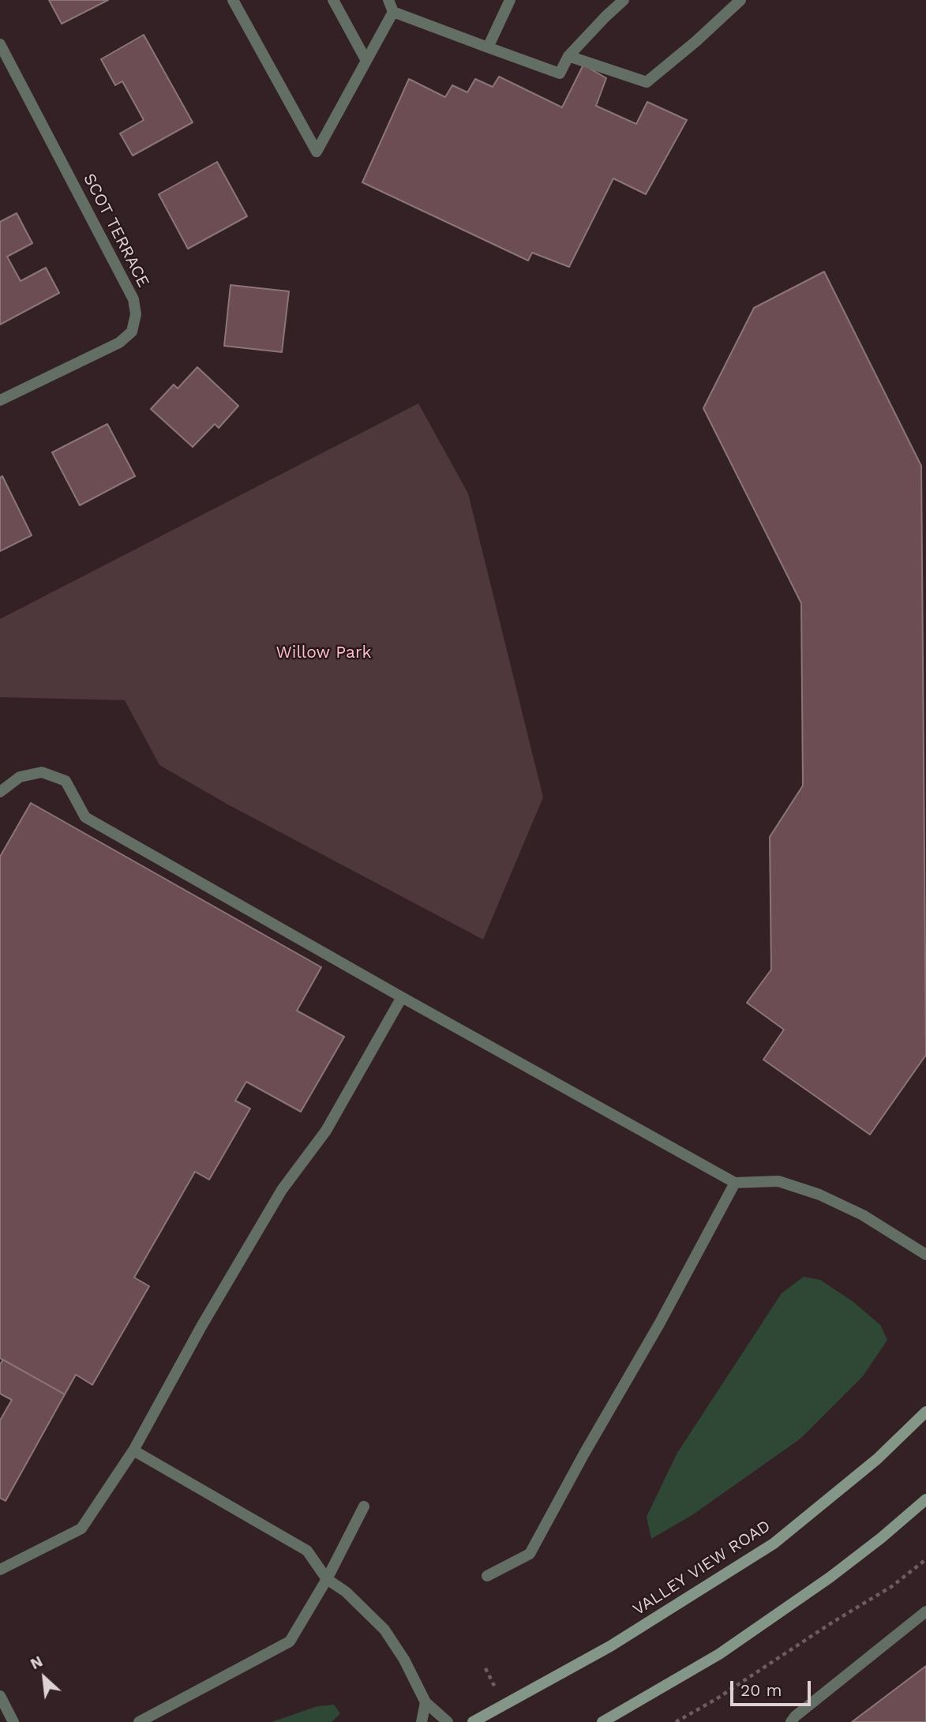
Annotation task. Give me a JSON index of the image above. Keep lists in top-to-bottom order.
{
  "streets": {
    "main road": ["VALLEY VIEW ROAD"],
    "street": ["SCOT TERRACE"]
  },
  "parks": ["Willow Park"],
  "scale_bar": "20 m",
  "north": "top left"
}
